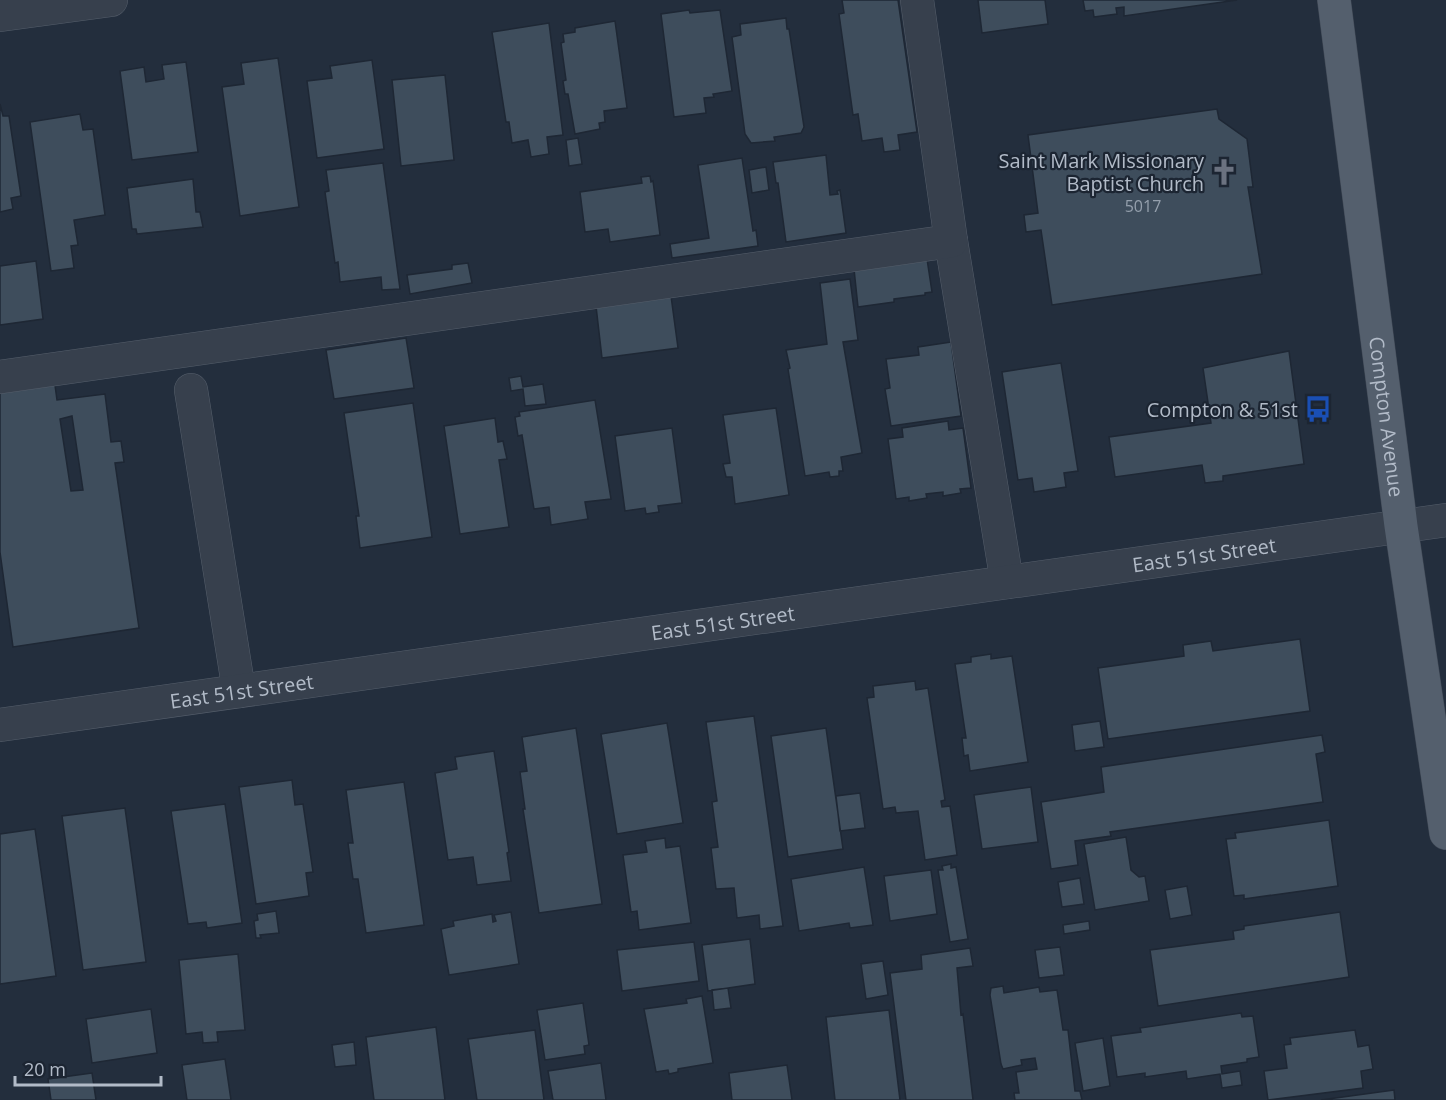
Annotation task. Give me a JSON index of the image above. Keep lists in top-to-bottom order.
{
  "streets": {
    "main road": ["Compton Avenue"],
    "street": ["East 51st Street"]
  },
  "crossings": [
    ["Compton Avenue", "East 51st Street"]
  ],
  "places": {
    "church": ["Saint Mark Missionary Baptist Church"],
    "bus stop": ["Compton & 51st"]
  },
  "house_numbers": ["5017"],
  "scale_bar": "20 m"
}
